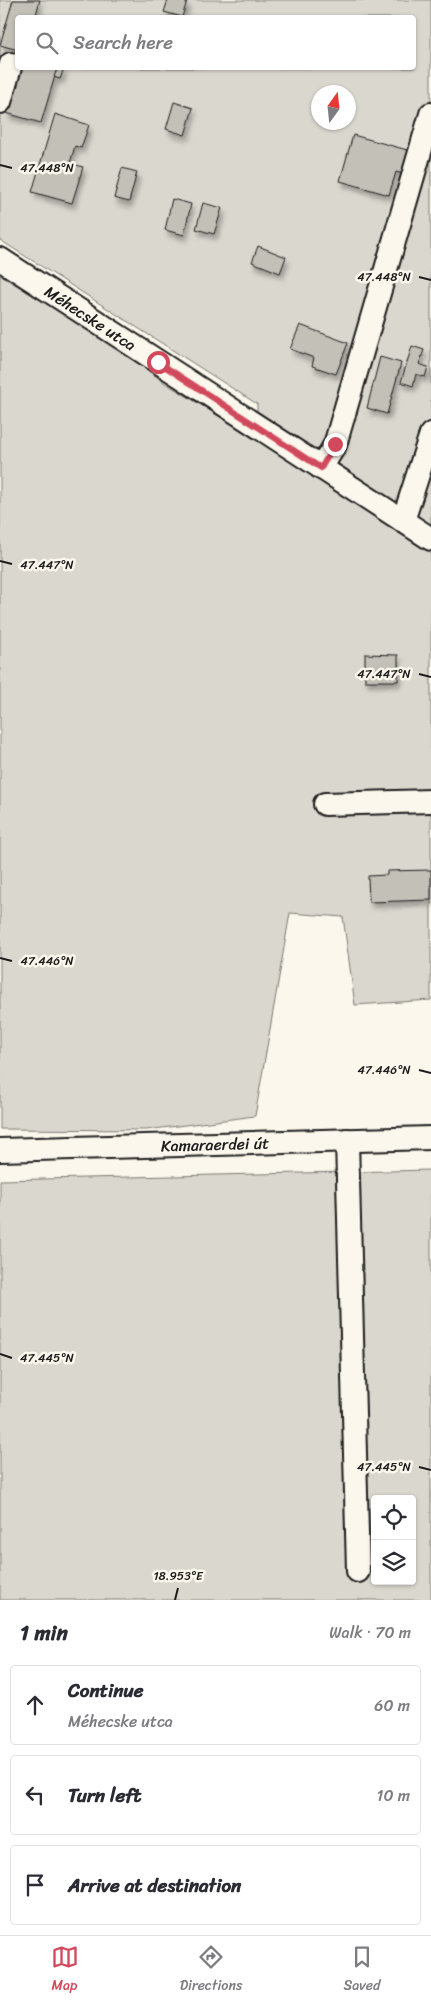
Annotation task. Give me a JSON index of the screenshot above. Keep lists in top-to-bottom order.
{
  "streets": {
    "street": ["Méhecske utca", "Kamaraerdei út"]
  },
  "north": "top",
  "page": {
    "search": "Search here",
    "heading": ["1 min", "Walk · 70 m"],
    "list": [
      ["Continue", "Méhecske utca", "60 m"],
      ["Turn left", "10 m"],
      "Arrive at destination"
    ],
    "nav": ["Map", "Directions", "Saved"]
  },
  "coordinates": [
    "47.448°N",
    "47.447°N",
    "47.446°N",
    "47.445°N",
    "18.953°E"
  ]
}
